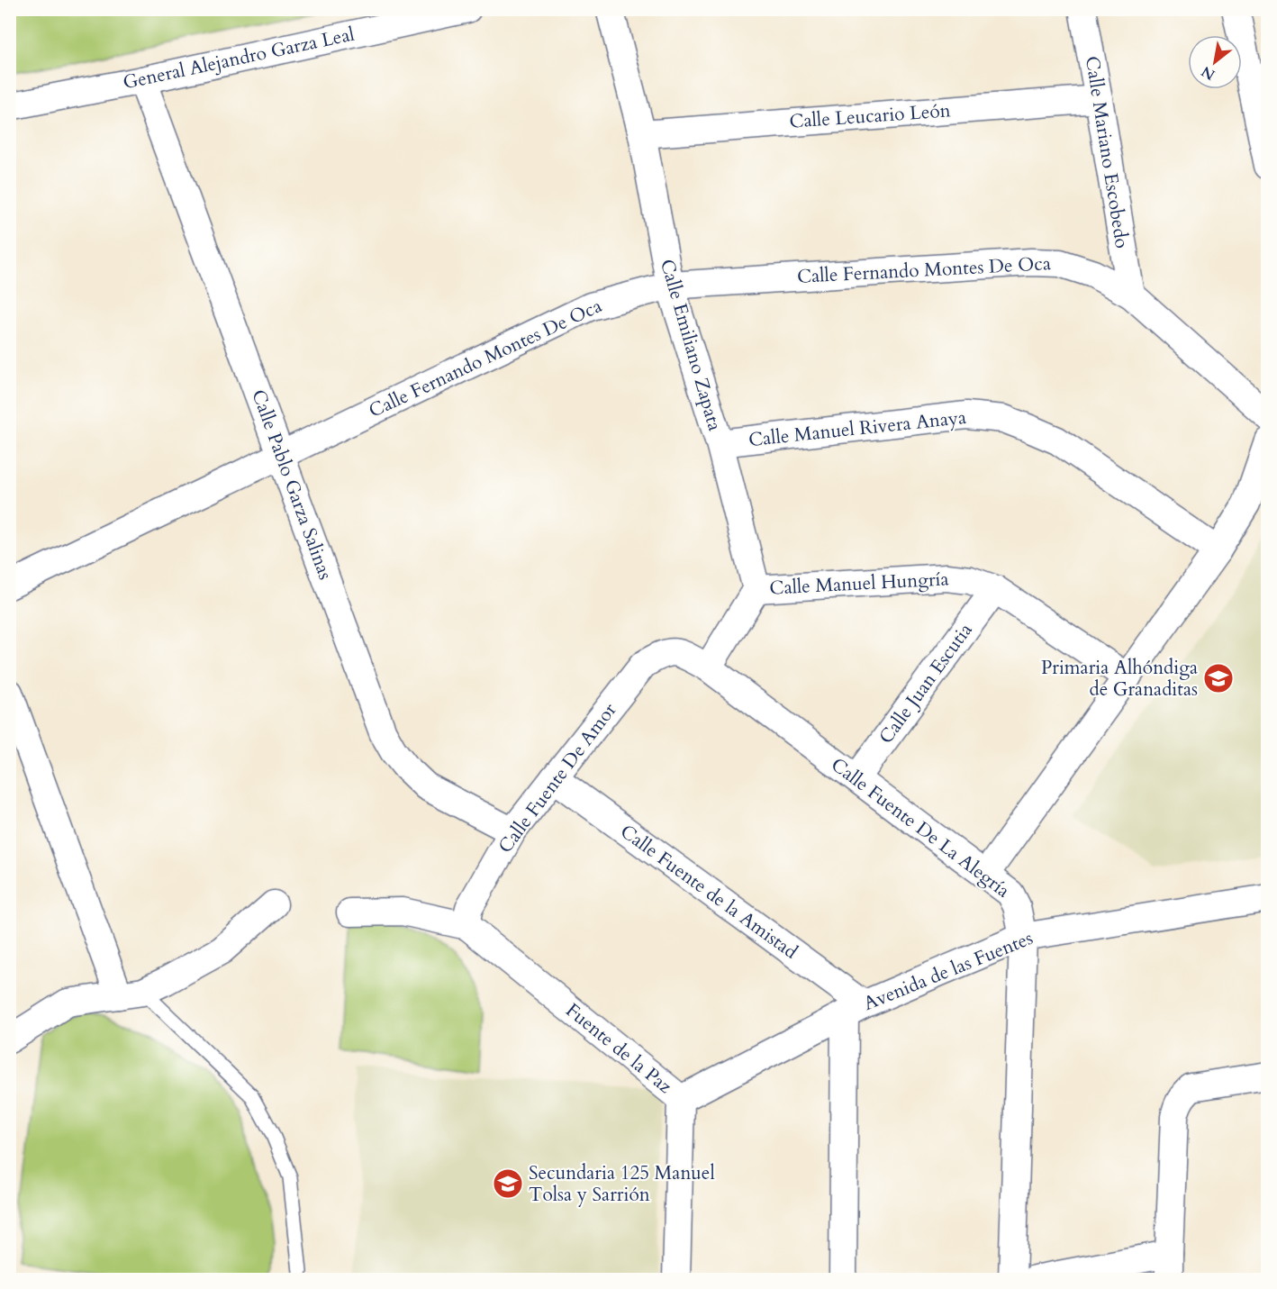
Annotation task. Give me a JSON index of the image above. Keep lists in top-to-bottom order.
{
  "streets": {
    "street": [
      "General Alejandro Garza Leal",
      "Calle Leucario León",
      "Calle Mariano Escobedo",
      "Calle Fernando Montes De Oca",
      "Calle Emiliano Zapata",
      "Calle Manuel Rivera Anaya",
      "Calle Pablo Garza Salinas",
      "Calle Manuel Hungría",
      "Calle Juan Escutia",
      "Calle Fuente De Amor",
      "Calle Fuente De La Alegría",
      "Calle Fuente de la Amistad",
      "Avenida de las Fuentes",
      "Fuente de la Paz"
    ]
  },
  "crossings": [
    ["General Alejandro Garza Leal", "Calle Pablo Garza Salinas"],
    ["Calle Leucario León", "Calle Mariano Escobedo"],
    ["Calle Leucario León", "Calle Emiliano Zapata"],
    ["Calle Mariano Escobedo", "Calle Fernando Montes De Oca"],
    ["Calle Fernando Montes De Oca", "Calle Emiliano Zapata"],
    ["Calle Fernando Montes De Oca", "Calle Pablo Garza Salinas"],
    ["Calle Emiliano Zapata", "Calle Manuel Rivera Anaya"],
    ["Calle Emiliano Zapata", "Calle Manuel Hungría"],
    ["Calle Pablo Garza Salinas", "Calle Fuente De Amor"],
    ["Calle Manuel Hungría", "Calle Juan Escutia"],
    ["Calle Juan Escutia", "Calle Fuente De La Alegría"],
    ["Calle Fuente De Amor", "Calle Fuente De La Alegría"],
    ["Calle Fuente De Amor", "Calle Fuente de la Amistad"],
    ["Calle Fuente De Amor", "Fuente de la Paz"],
    ["Calle Fuente De La Alegría", "Avenida de las Fuentes"],
    ["Calle Fuente de la Amistad", "Avenida de las Fuentes"],
    ["Avenida de las Fuentes", "Fuente de la Paz"]
  ],
  "places": {
    "school or university": ["Primaria Alhóndiga de Granaditas", "Secundaria 125 Manuel Tolsa y Sarrión"]
  },
  "north": "bottom left"
}
